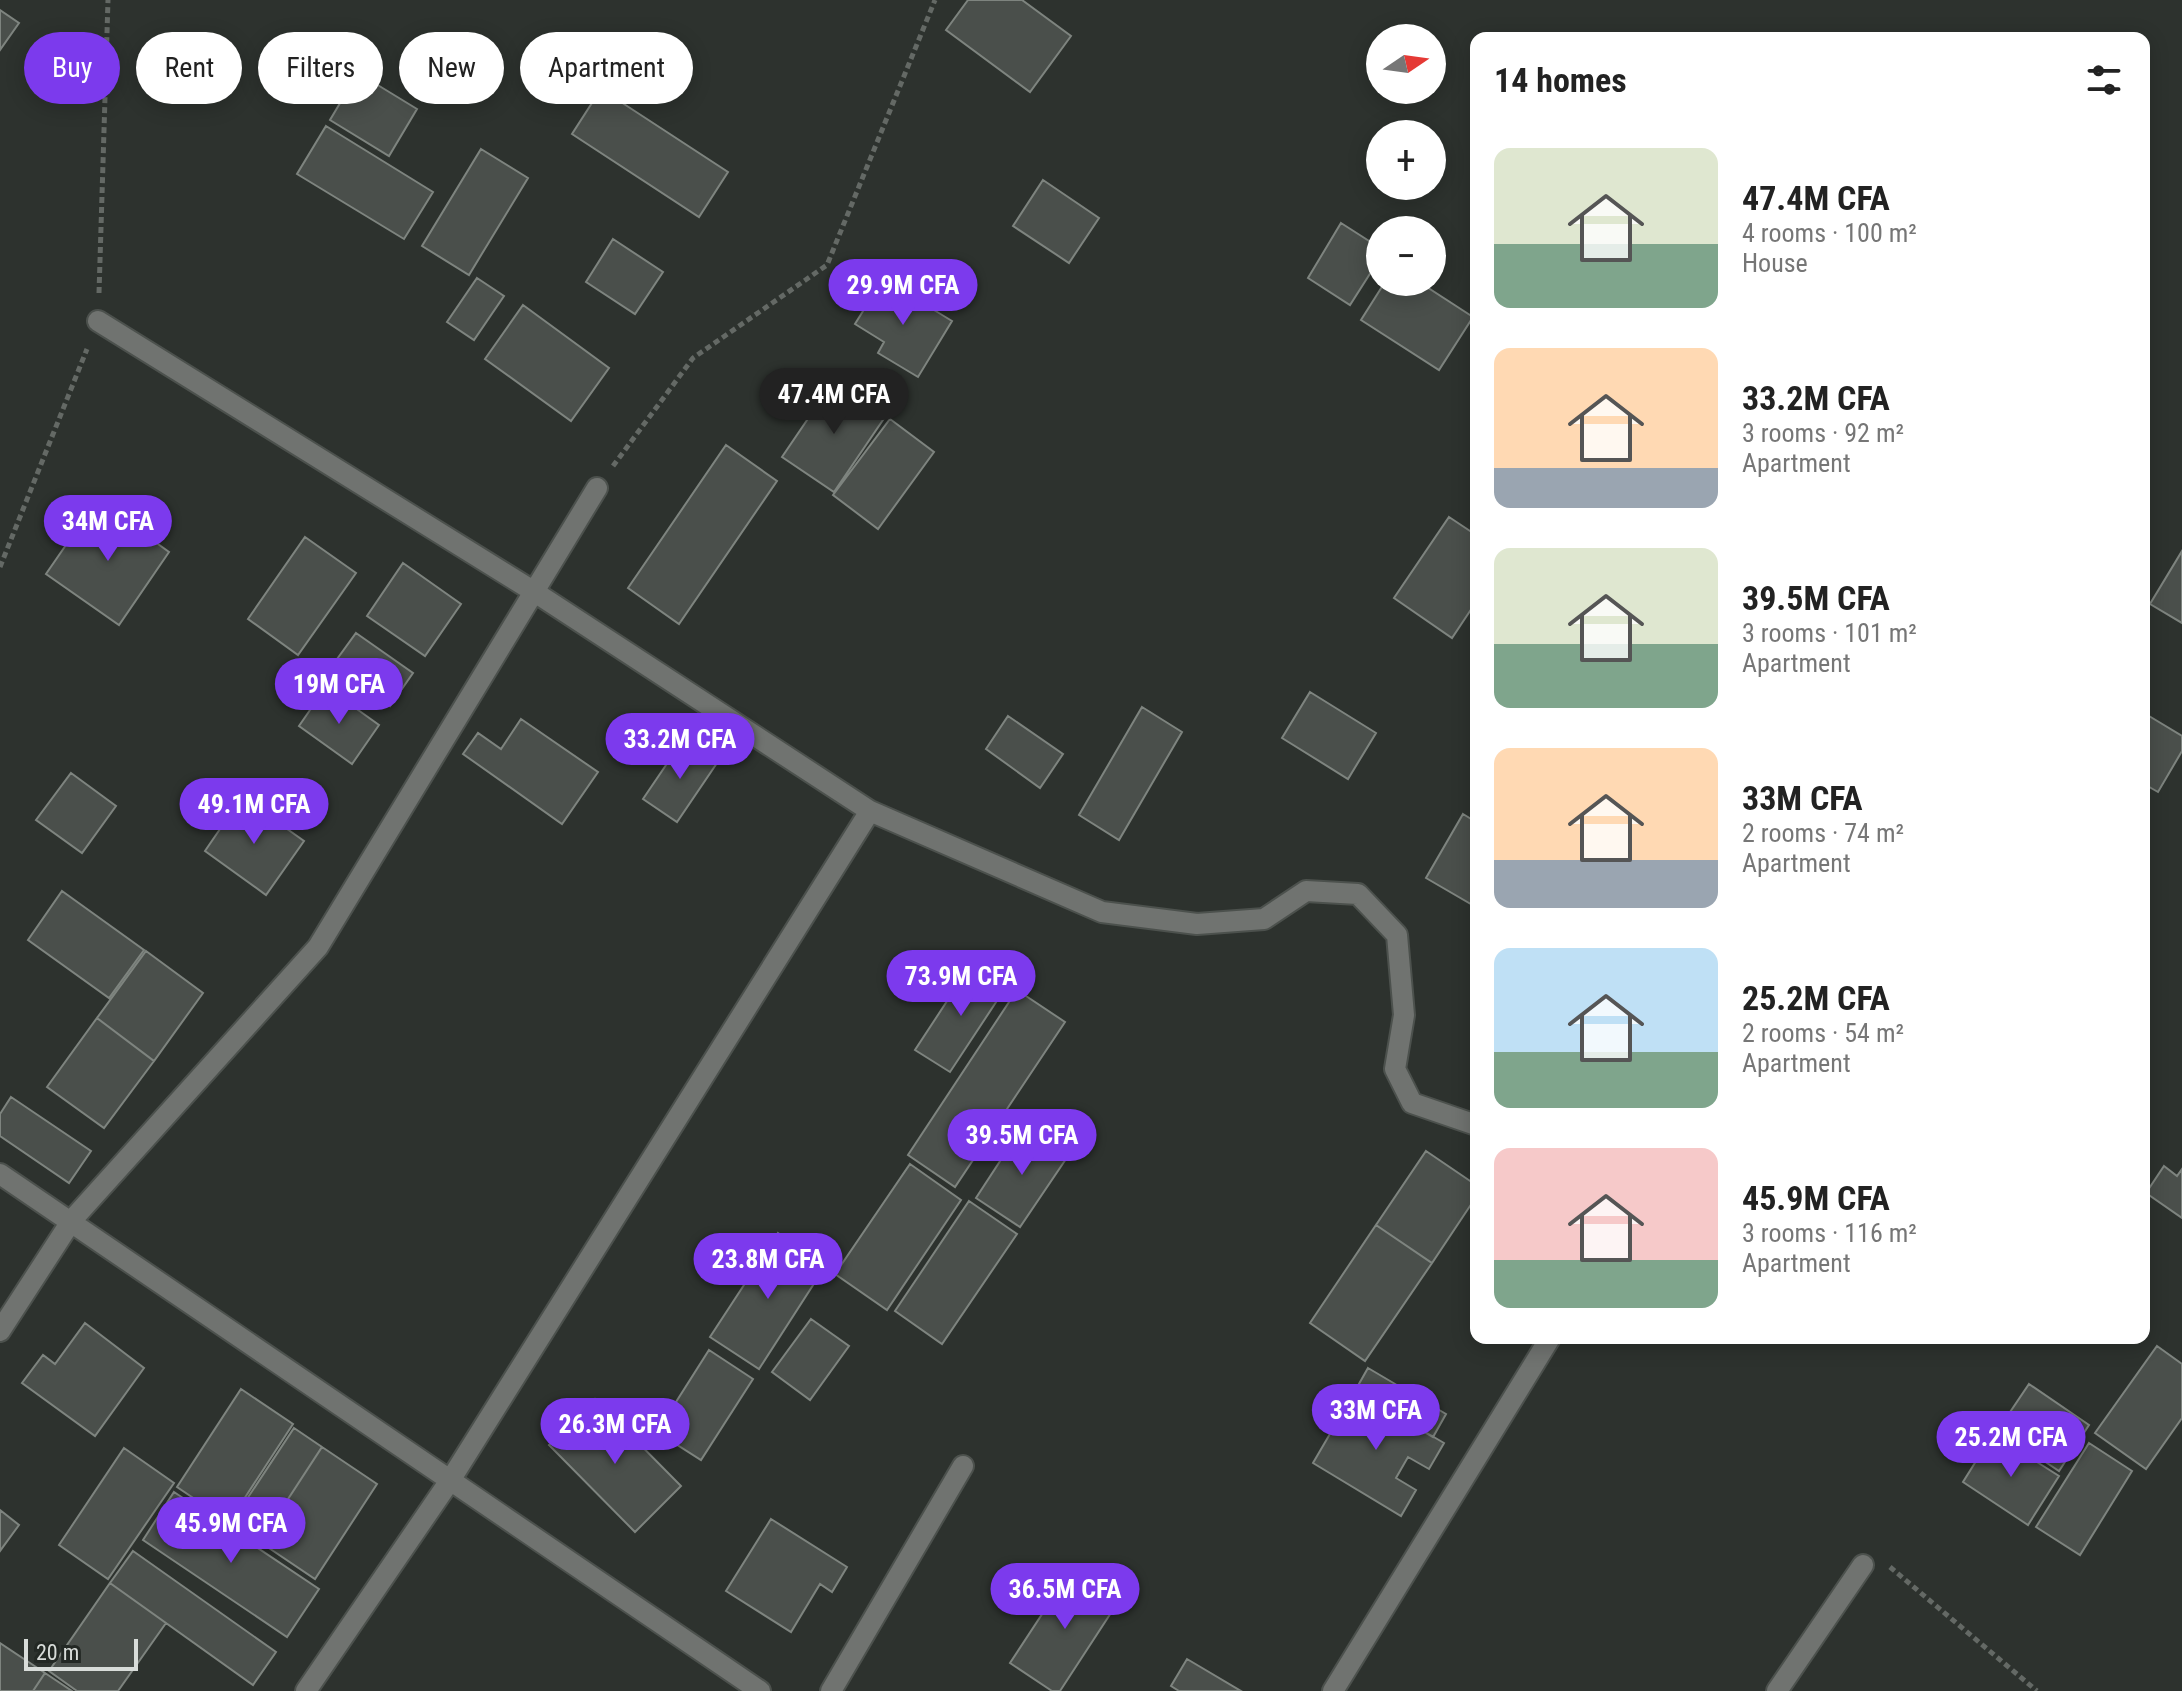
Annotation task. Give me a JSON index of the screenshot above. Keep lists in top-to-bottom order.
{
  "scale_bar": "20 m",
  "north": "right",
  "page": {
    "map_buttons": ["+", "−"],
    "chip": [
      "Buy",
      "Rent",
      "Filters",
      "New",
      "Apartment"
    ],
    "heading": "14 homes",
    "list": [
      {
        "name": "47.4M CFA",
        "note": "4 rooms · 100 m² · House"
      },
      {
        "name": "33.2M CFA",
        "note": "3 rooms · 92 m² · Apartment"
      },
      {
        "name": "39.5M CFA",
        "note": "3 rooms · 101 m² · Apartment"
      },
      {
        "name": "33M CFA",
        "note": "2 rooms · 74 m² · Apartment"
      },
      {
        "name": "25.2M CFA",
        "note": "2 rooms · 54 m² · Apartment"
      },
      {
        "name": "45.9M CFA",
        "note": "3 rooms · 116 m² · Apartment"
      }
    ],
    "price": [
      "29.9M CFA",
      "47.4M CFA",
      "34M CFA",
      "19M CFA",
      "33.2M CFA",
      "49.1M CFA",
      "73.9M CFA",
      "39.5M CFA",
      "23.8M CFA",
      "33M CFA",
      "26.3M CFA",
      "25.2M CFA",
      "45.9M CFA",
      "36.5M CFA"
    ],
    "scale": "20 m"
  }
}
